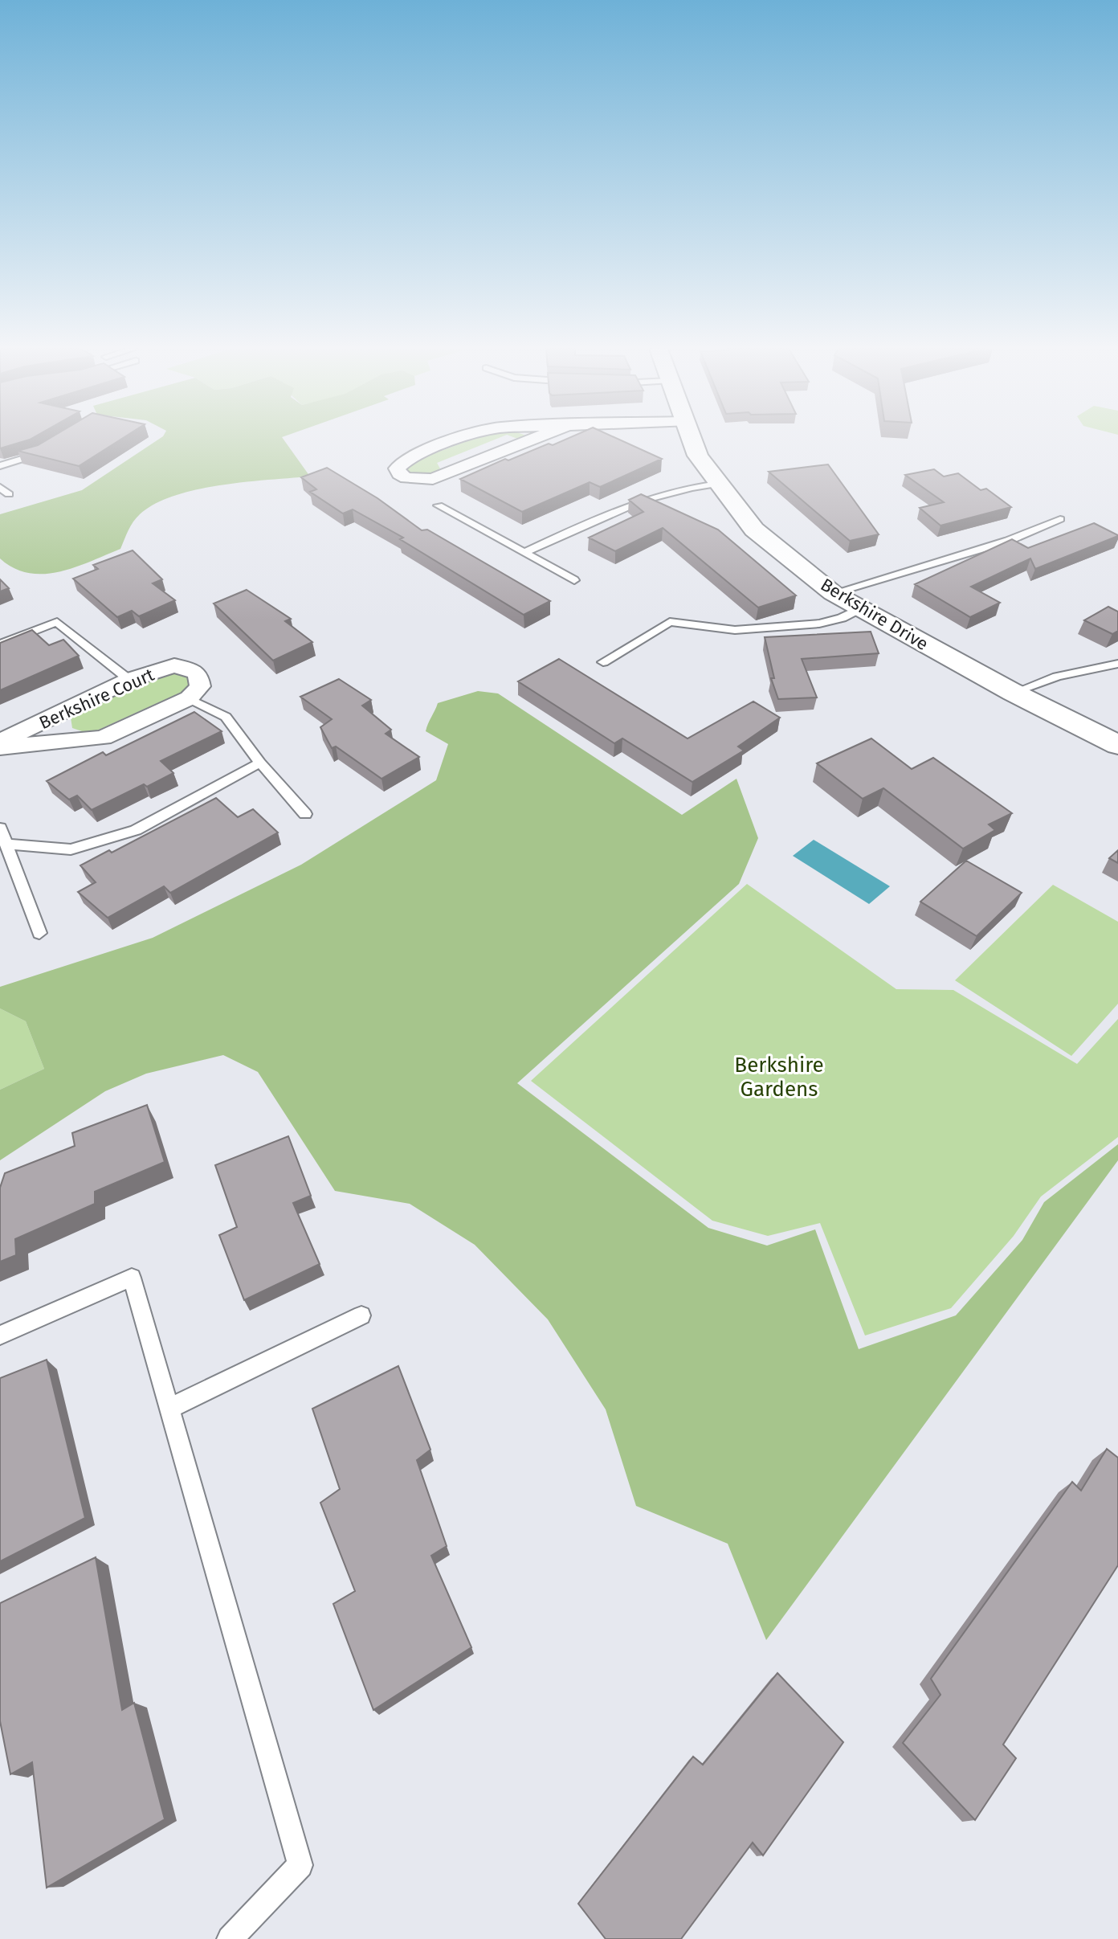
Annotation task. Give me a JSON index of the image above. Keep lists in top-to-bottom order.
{
  "streets": {
    "street": ["Berkshire Drive", "Berkshire Court"]
  },
  "parks": ["Berkshire Gardens"]
}
